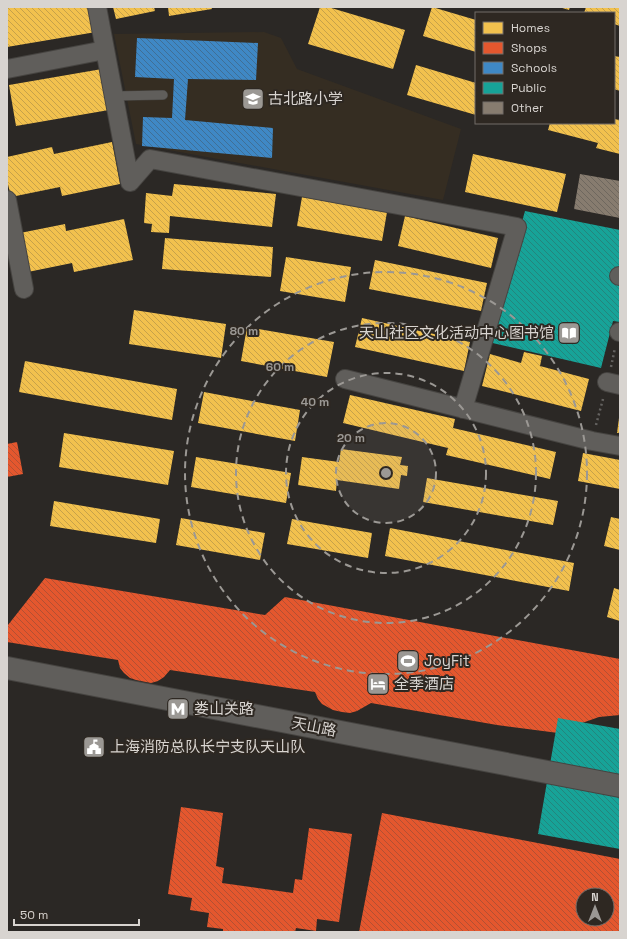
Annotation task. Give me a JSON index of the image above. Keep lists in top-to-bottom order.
{
  "streets": {
    "main road": ["天山路"]
  },
  "places": {
    "school or university": ["古北路小学"],
    "library": ["天山社区文化活动中心图书馆"],
    "sports": ["JoyFit"],
    "hotel": ["全季酒店"],
    "metro station": ["娄山关路"],
    "public building": ["上海消防总队长宁支队天山队"]
  },
  "legend": [
    "Homes",
    "Shops",
    "Schools",
    "Public",
    "Other"
  ],
  "scale_bar": "50 m",
  "north": "top",
  "rings": [
    "80 m",
    "60 m",
    "40 m",
    "20 m"
  ]
}
